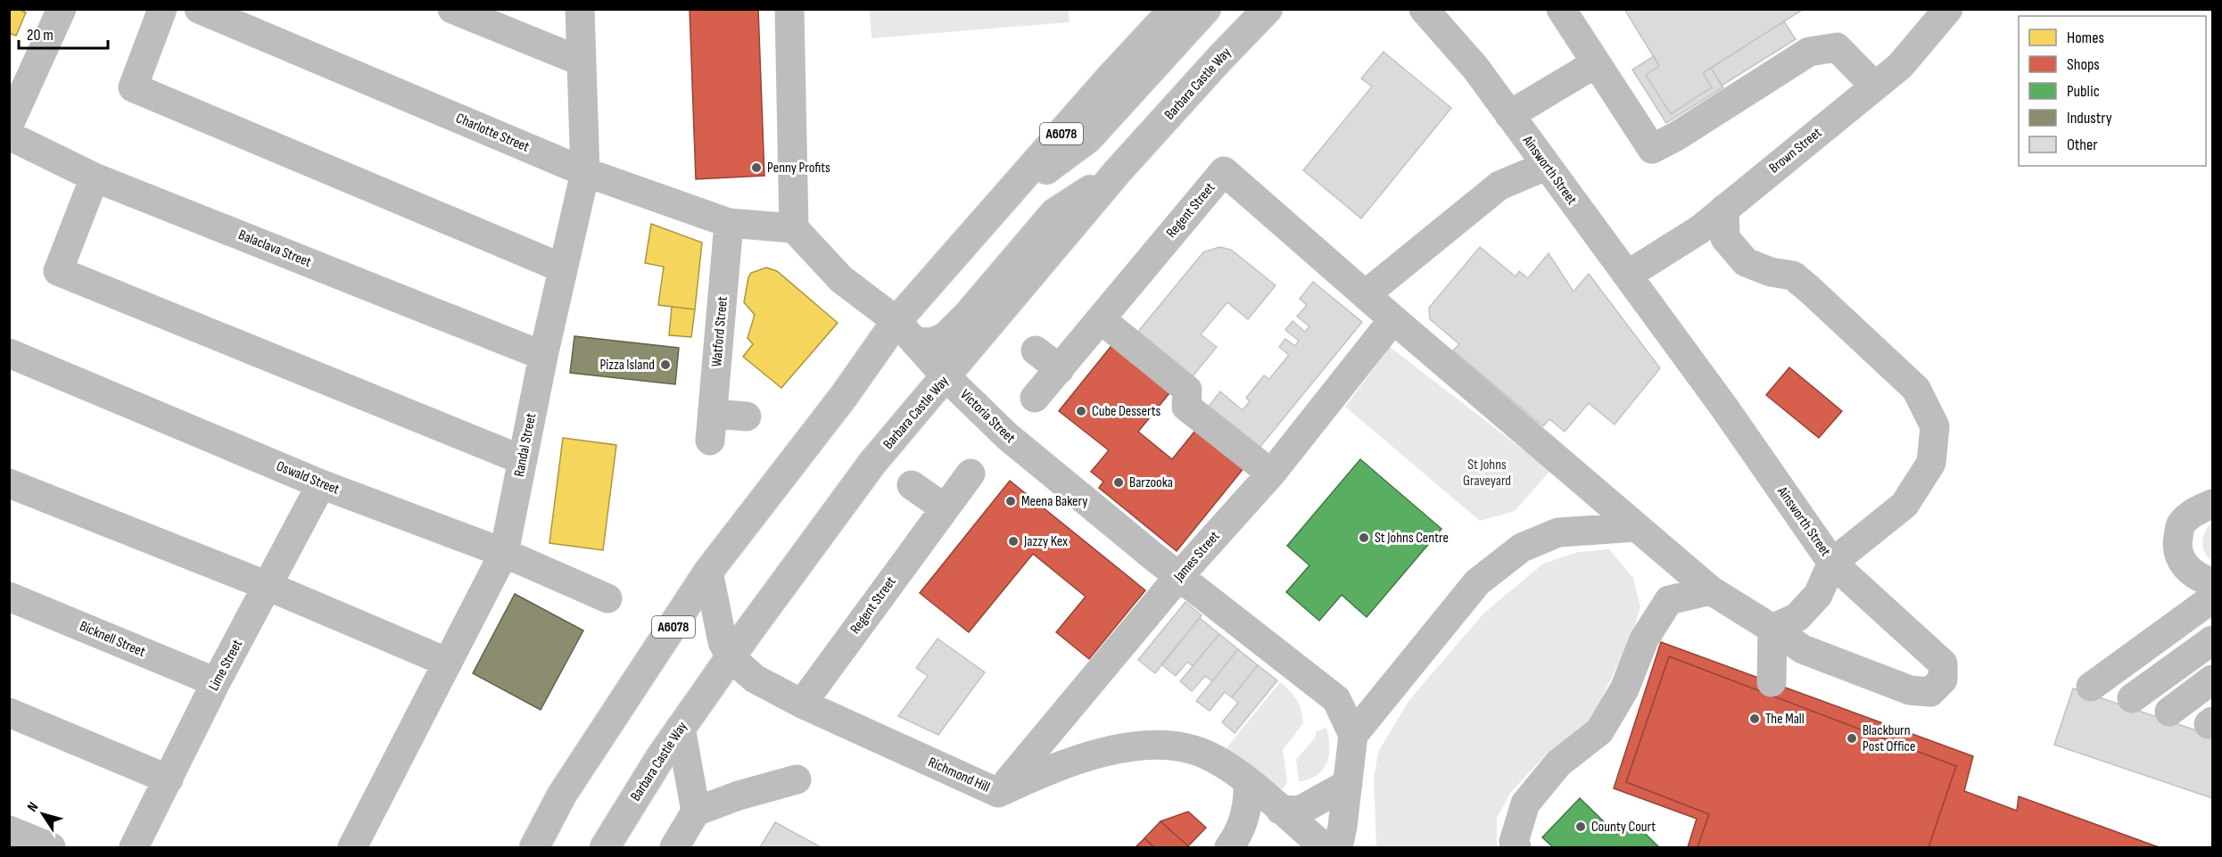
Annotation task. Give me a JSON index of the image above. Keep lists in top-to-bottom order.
{
  "streets": {
    "main road": [
      "Barbara Castle Way",
      "Charlotte Street",
      "A6078",
      "Brown Street",
      "Ainsworth Street",
      "Regent Street",
      "Balaclava Street",
      "Watford Street",
      "Victoria Street",
      "Randal Street",
      "Oswald Street",
      "James Street",
      "Bicknell Street",
      "Lime Street",
      "Richmond Hill"
    ]
  },
  "crossings": [
    ["Barbara Castle Way", "Victoria Street"],
    ["Barbara Castle Way", "Richmond Hill"],
    ["Charlotte Street", "Watford Street"],
    ["Charlotte Street", "Victoria Street"],
    ["Charlotte Street", "Randal Street"],
    ["A6078", "Victoria Street"],
    ["A6078", "Richmond Hill"],
    ["Brown Street", "Ainsworth Street"],
    ["Regent Street", "Richmond Hill"],
    ["Balaclava Street", "Randal Street"],
    ["Victoria Street", "James Street"],
    ["Randal Street", "Oswald Street"],
    ["Oswald Street", "Lime Street"],
    ["James Street", "Richmond Hill"],
    ["Bicknell Street", "Lime Street"]
  ],
  "parks": ["St Johns Graveyard"],
  "places": [
    "Penny Profits",
    "Pizza Island",
    "Cube Desserts",
    "Barzooka",
    "Meena Bakery",
    "St Johns Centre",
    "Jazzy Kex",
    "The Mall",
    "Blackburn Post Office",
    "County Court"
  ],
  "legend": [
    "Homes",
    "Shops",
    "Public",
    "Industry",
    "Other"
  ],
  "scale_bar": "20 m",
  "north": "top left"
}
